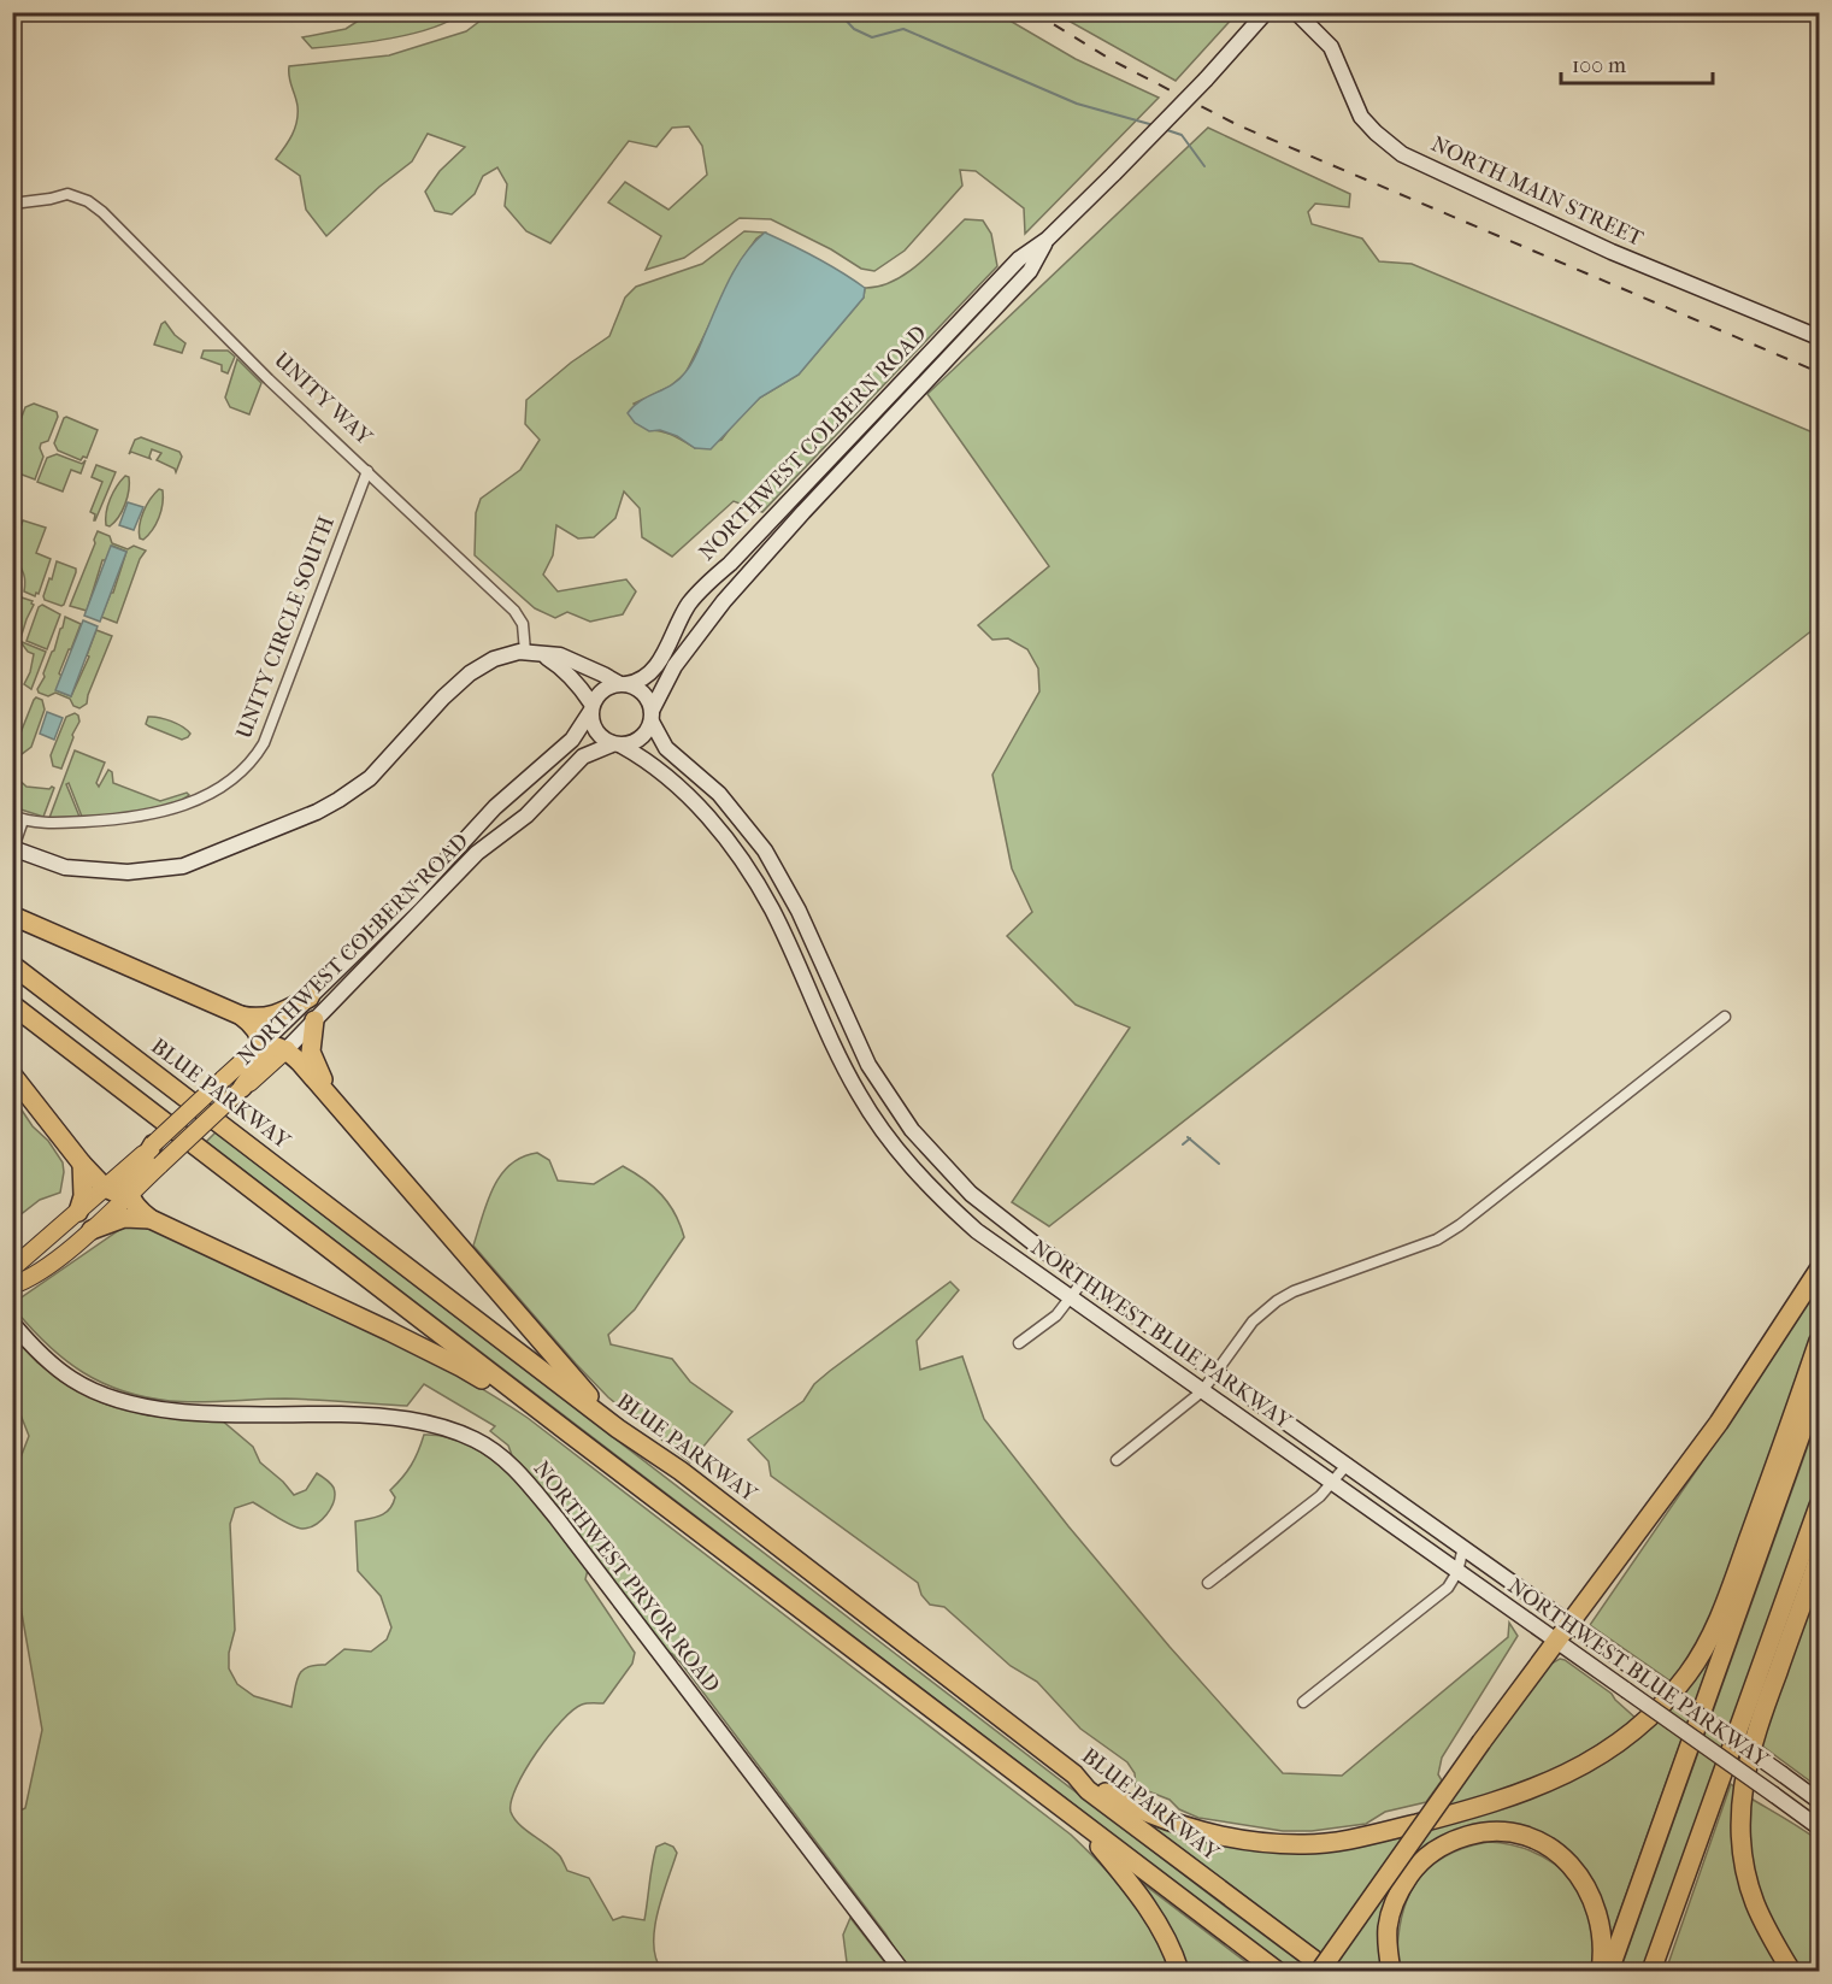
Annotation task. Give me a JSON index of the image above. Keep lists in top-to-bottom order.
{
  "streets": {
    "highway": ["BLUE PARKWAY"],
    "main road": ["NORTHWEST COLBERN ROAD"],
    "street": [
      "NORTH MAIN STREET",
      "UNITY WAY",
      "UNITY CIRCLE SOUTH",
      "NORTHWEST BLUE PARKWAY",
      "NORTHWEST PRYOR ROAD"
    ]
  },
  "crossings": [
    ["UNITY WAY", "UNITY CIRCLE SOUTH"],
    ["NORTHWEST COLBERN ROAD", "NORTHWEST BLUE PARKWAY"]
  ],
  "scale_bar": "100 m"
}
